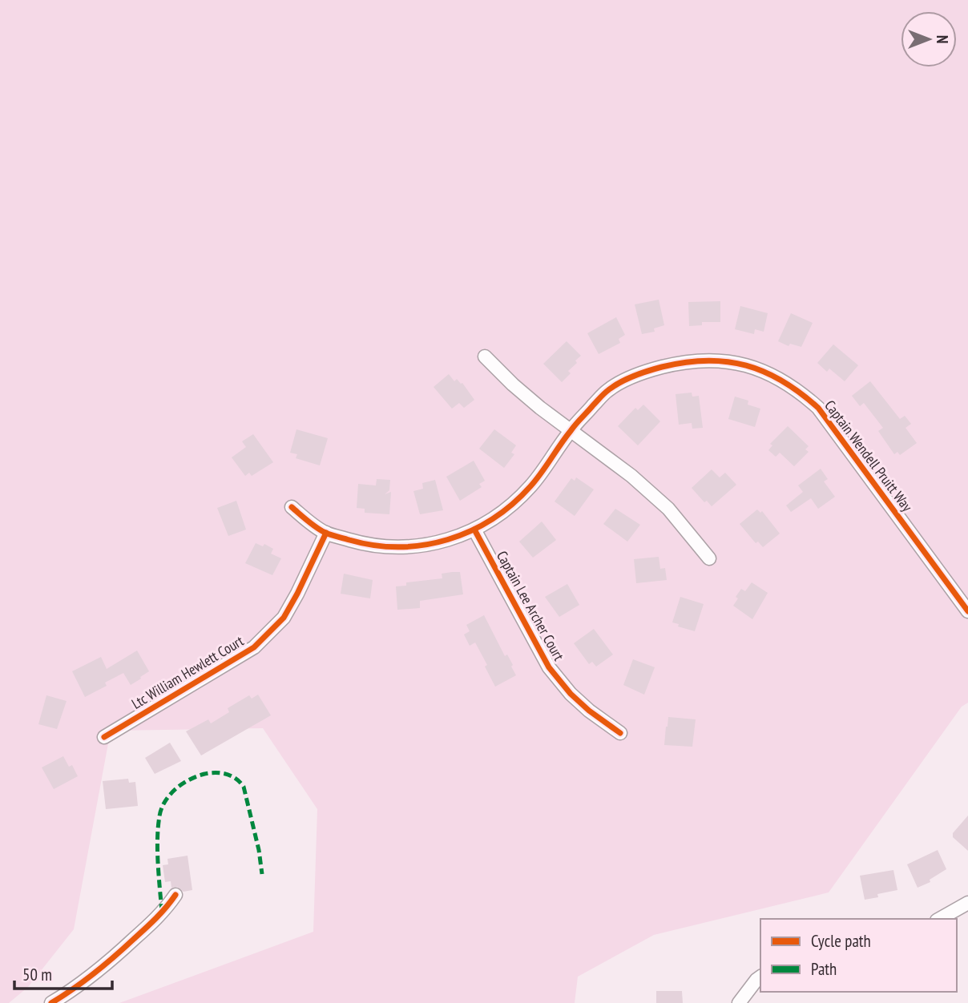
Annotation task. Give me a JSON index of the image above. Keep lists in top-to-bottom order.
{
  "streets": {
    "street": ["Captain Wendell Pruitt Way", "Captain Lee Archer Court", "Ltc William Hewlett Court"]
  },
  "crossings": [
    ["Captain Wendell Pruitt Way", "Captain Lee Archer Court"],
    ["Captain Wendell Pruitt Way", "Ltc William Hewlett Court"]
  ],
  "legend": ["Cycle path", "Path"],
  "scale_bar": "50 m",
  "north": "right"
}
